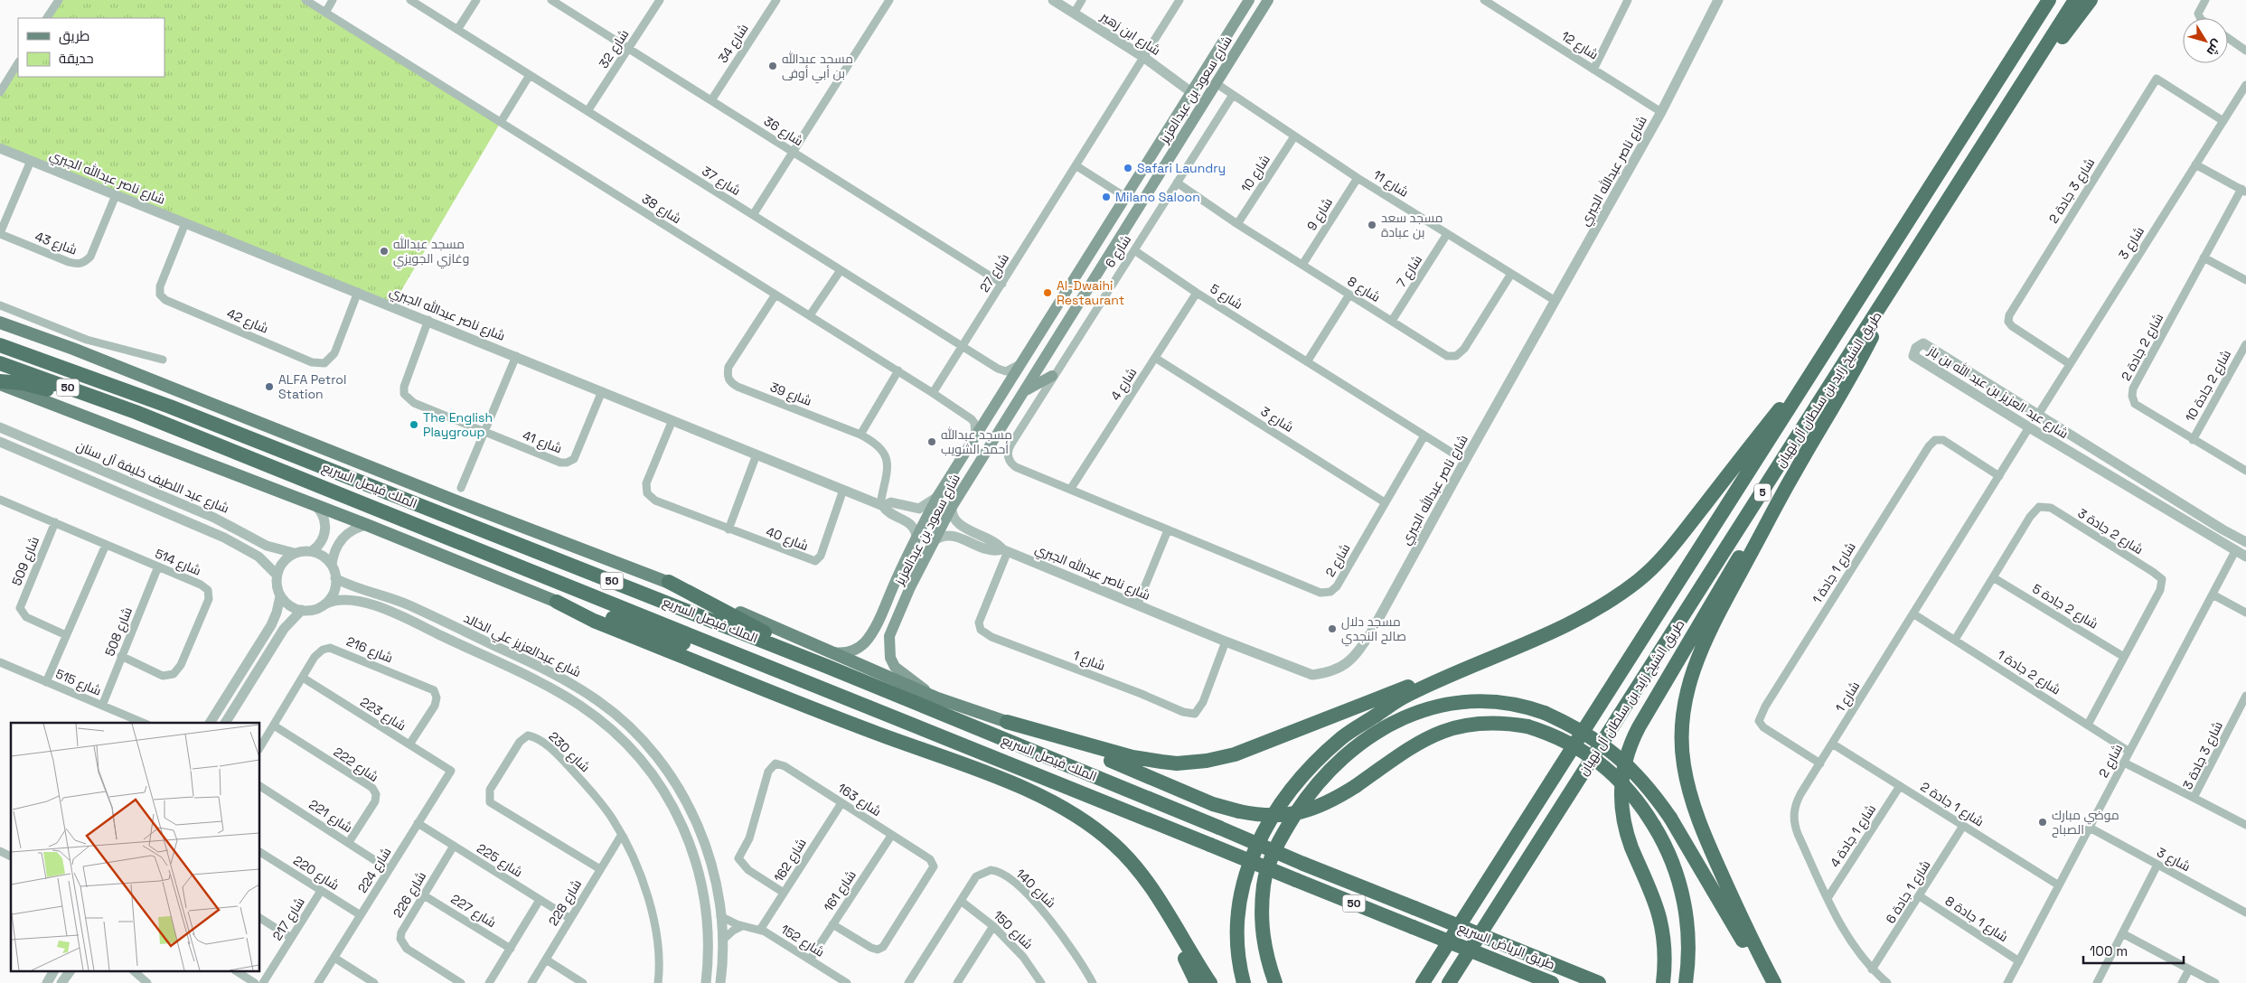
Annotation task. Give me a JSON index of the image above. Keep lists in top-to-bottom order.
{
  "streets": {
    "highway": [
      "50",
      "طريق الشيخ زايد بن سلطان آل نهيان",
      "الملك فيصل السريع",
      "5",
      "طريق الرياض السريع"
    ],
    "main road": ["شارع سعود بن عبدالعزيز"],
    "street": [
      "شارع ابن زهير",
      "شارع 34",
      "شارع 12",
      "شارع 32",
      "شارع 36",
      "شارع ناصر عبدالله الجبري",
      "شارع 10",
      "شارع 37",
      "شارع 11",
      "شارع 3 جادة 2",
      "شارع 38",
      "شارع 9",
      "شارع 43",
      "شارع 3",
      "شارع 6",
      "شارع 7",
      "شارع 27",
      "شارع 8",
      "شارع 5",
      "شارع 42",
      "شارع 2 جادة 2",
      "شارع 4",
      "شارع 2 جادة 10",
      "شارع عبد العزيز بن عبد الله بن باز",
      "شارع 39",
      "شارع 41",
      "شارع عبد اللطيف خليفة آل سنان",
      "شارع 2 جادة 3",
      "شارع 40",
      "شارع 2",
      "شارع 509",
      "شارع 514",
      "شارع 1 جادة 1",
      "شارع 2 جادة 5",
      "شارع 508",
      "شارع عبدالعزيز علي الخالد",
      "شارع 216",
      "شارع 1",
      "شارع 2 جادة 1",
      "شارع 515",
      "شارع 223",
      "شارع 230",
      "شارع 3 جادة 3",
      "شارع 222",
      "شارع 163",
      "شارع 1 جادة 2",
      "شارع 221",
      "شارع 1 جادة 4",
      "شارع 225",
      "شارع 162",
      "شارع 224",
      "شارع 220",
      "شارع 140",
      "شارع 161",
      "شارع 1 جادة 6",
      "شارع 226",
      "شارع 228",
      "شارع 227",
      "شارع 217",
      "شارع 1 جادة 8",
      "شارع 150",
      "شارع 152"
    ]
  },
  "crossings": [
    ["شارع ابن زهير", "شارع سعود بن عبدالعزيز"],
    ["شارع ابن زهير", "شارع 27"],
    ["شارع 34", "شارع 36"],
    ["شارع 12", "شارع ناصر عبدالله الجبري"],
    ["شارع 32", "شارع 36"],
    ["شارع 32", "شارع 37"],
    ["شارع سعود بن عبدالعزيز", "شارع ناصر عبدالله الجبري"],
    ["شارع سعود بن عبدالعزيز", "شارع 37"],
    ["شارع سعود بن عبدالعزيز", "شارع 11"],
    ["شارع سعود بن عبدالعزيز", "شارع 38"],
    ["شارع سعود بن عبدالعزيز", "الملك فيصل السريع"],
    ["شارع 36", "شارع 27"],
    ["شارع ناصر عبدالله الجبري", "شارع 11"],
    ["شارع ناصر عبدالله الجبري", "شارع 43"],
    ["شارع ناصر عبدالله الجبري", "شارع 5"],
    ["شارع ناصر عبدالله الجبري", "شارع 42"],
    ["شارع ناصر عبدالله الجبري", "شارع 39"],
    ["شارع ناصر عبدالله الجبري", "شارع 41"],
    ["شارع ناصر عبدالله الجبري", "شارع 40"],
    ["شارع ناصر عبدالله الجبري", "شارع 1"],
    ["شارع 10", "شارع 11"],
    ["شارع 10", "شارع 8"],
    ["شارع 37", "شارع 27"],
    ["شارع 11", "شارع 9"],
    ["شارع 11", "شارع 6"],
    ["شارع 11", "شارع 7"],
    ["شارع 11", "شارع 8"],
    ["شارع 3 جادة 2", "شارع 3"],
    ["شارع 38", "شارع 27"],
    ["شارع 38", "شارع 39"],
    ["شارع 9", "شارع 8"],
    ["شارع 3", "شارع 4"],
    ["شارع 3", "شارع عبد العزيز بن عبد الله بن باز"],
    ["شارع 3", "شارع 2"],
    ["شارع 6", "شارع 8"],
    ["شارع 6", "شارع 5"],
    ["شارع 6", "شارع 2"],
    ["شارع 7", "شارع 8"],
    ["شارع 5", "شارع 4"],
    ["شارع 5", "شارع 2"],
    ["شارع 2 جادة 2", "شارع 2 جادة 10"],
    ["شارع 4", "شارع 2"],
    ["شارع عبد العزيز بن عبد الله بن باز", "شارع 2"],
    ["شارع عبد العزيز بن عبد الله بن باز", "شارع 1"],
    ["شارع عبد اللطيف خليفة آل سنان", "شارع عبدالعزيز علي الخالد"],
    ["الملك فيصل السريع", "طريق الرياض السريع"],
    ["شارع 2 جادة 3", "شارع 2 جادة 5"],
    ["شارع 2 جادة 3", "شارع 2 جادة 1"],
    ["شارع 2", "شارع 2 جادة 1"],
    ["شارع 2", "شارع 1 جادة 2"],
    ["شارع 2", "شارع 1 جادة 8"],
    ["شارع 509", "شارع 514"],
    ["شارع 514", "شارع 508"],
    ["شارع 1 جادة 1", "شارع 1"],
    ["شارع 508", "شارع 515"],
    ["شارع عبدالعزيز علي الخالد", "شارع 152"],
    ["شارع 216", "شارع 223"],
    ["شارع 216", "شارع 222"],
    ["شارع 1", "شارع 2 جادة 1"],
    ["شارع 1", "شارع 1 جادة 2"],
    ["شارع 1", "شارع 1 جادة 4"],
    ["شارع 1", "شارع 1 جادة 6"],
    ["شارع 223", "شارع 224"],
    ["شارع 230", "شارع 228"],
    ["شارع 222", "شارع 221"],
    ["شارع 163", "شارع 162"],
    ["شارع 163", "شارع 161"],
    ["شارع 1 جادة 2", "شارع 1 جادة 4"],
    ["شارع 1 جادة 2", "شارع 1 جادة 6"],
    ["شارع 221", "شارع 224"],
    ["شارع 225", "شارع 224"],
    ["شارع 225", "شارع 226"],
    ["شارع 225", "شارع 228"],
    ["شارع 162", "شارع 152"],
    ["شارع 224", "شارع 220"],
    ["شارع 220", "شارع 217"],
    ["شارع 140", "شارع 150"],
    ["شارع 161", "شارع 152"],
    ["شارع 1 جادة 6", "شارع 1 جادة 8"],
    ["شارع 226", "شارع 227"]
  ],
  "places": [
    "مسجد عبدالله بن أبي أوفى",
    "Safari Laundry",
    "Milano Saloon",
    "مسجد سعد بن عبادة",
    "مسجد عبدالله وغازي الجويزي",
    "Al-Dwaihi Restaurant",
    "ALFA Petrol Station",
    "The English Playgroup",
    "مسجد عبدالله أحمد الشويب",
    "مسجد دلال صالح النجدي",
    "موضي مبارك الصباح"
  ],
  "legend": ["طريق", "حديقة"],
  "scale_bar": "100 m",
  "north": "bottom right"
}
